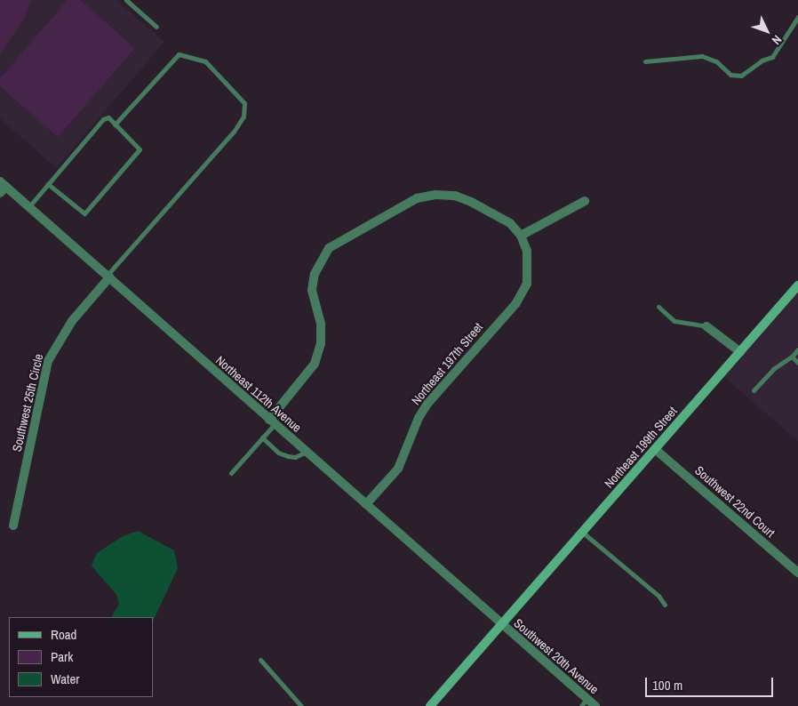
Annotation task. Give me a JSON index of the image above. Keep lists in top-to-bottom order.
{
  "streets": {
    "main road": ["Northeast 199th Street"],
    "street": [
      "Northeast 197th Street",
      "Northeast 112th Avenue",
      "Southwest 25th Circle",
      "Southwest 22nd Court",
      "Southwest 20th Avenue"
    ]
  },
  "crossings": [
    ["Northeast 197th Street", "Northeast 112th Avenue"],
    ["Northeast 112th Avenue", "Southwest 25th Circle"],
    ["Northeast 112th Avenue", "Northeast 199th Street"],
    ["Northeast 112th Avenue", "Southwest 20th Avenue"],
    ["Northeast 199th Street", "Southwest 22nd Court"],
    ["Northeast 199th Street", "Southwest 20th Avenue"]
  ],
  "legend": ["Road", "Park", "Water"],
  "scale_bar": "100 m",
  "north": "bottom right"
}
